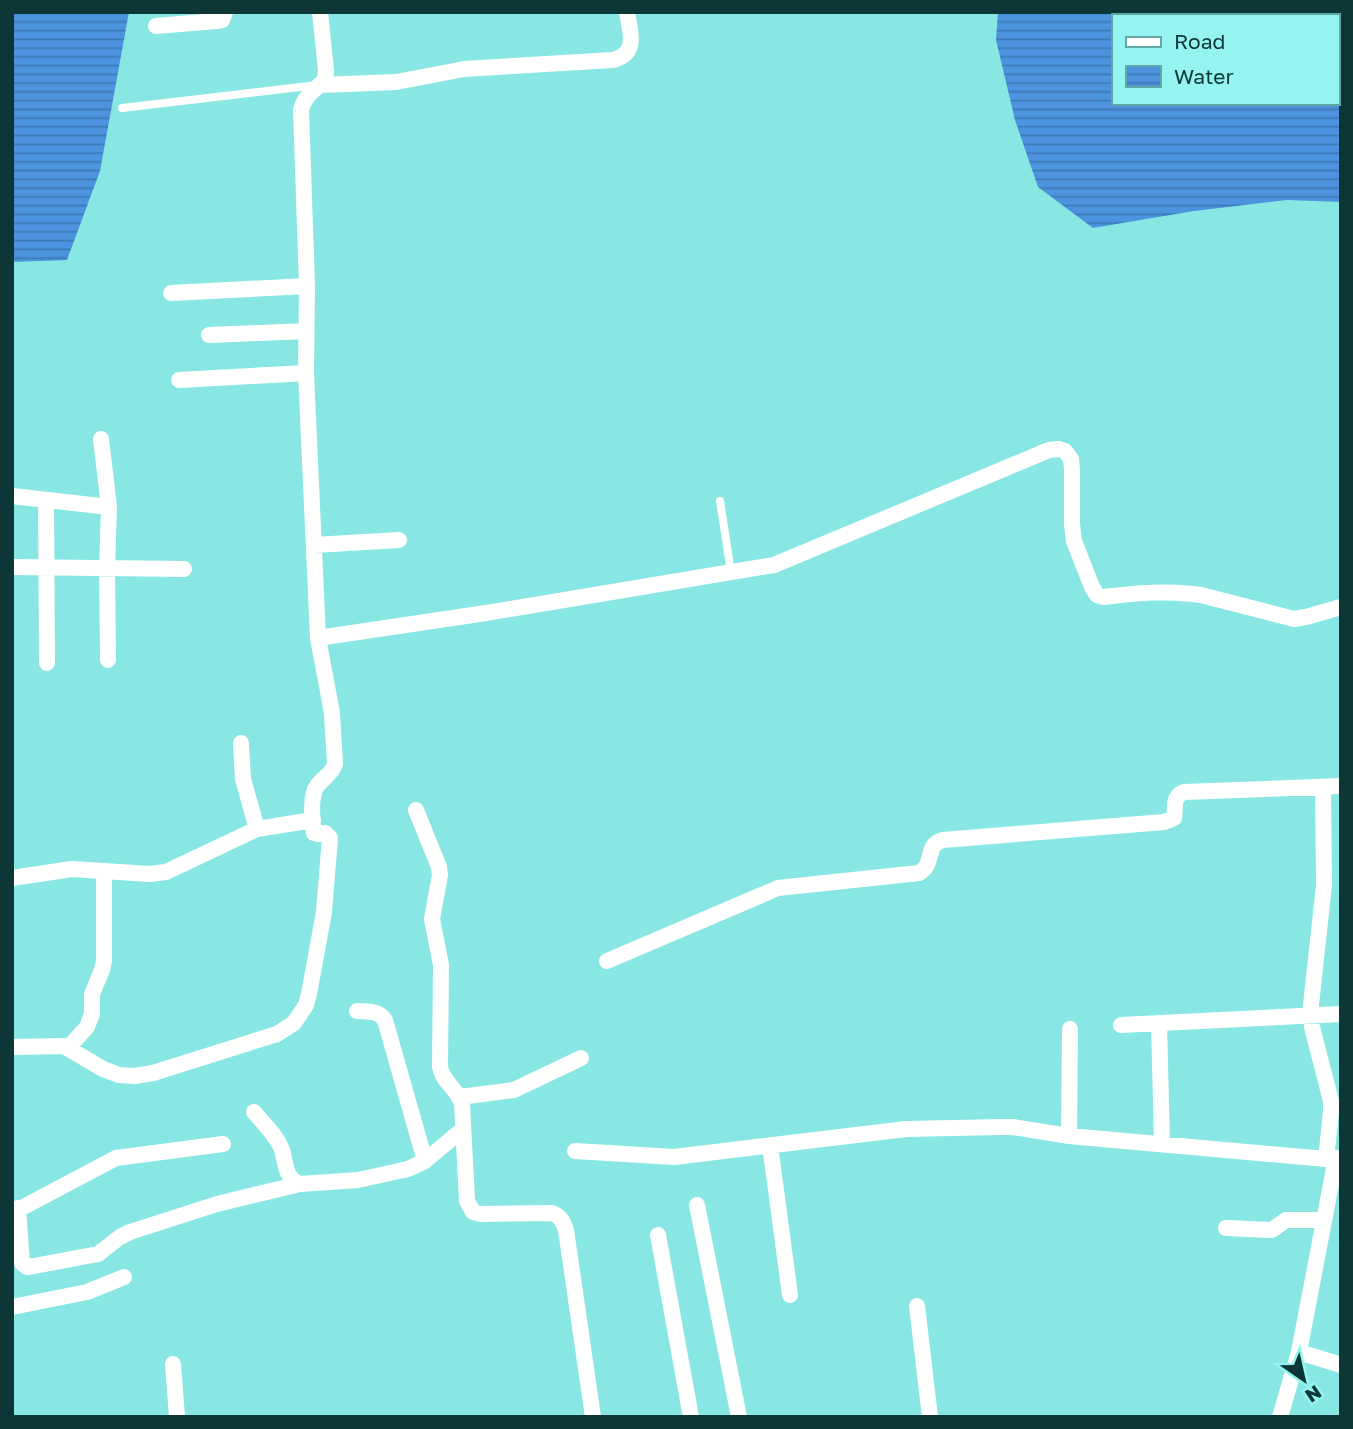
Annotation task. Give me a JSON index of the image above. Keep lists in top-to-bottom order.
{
  "legend": ["Road", "Water"],
  "north": "bottom right"
}
